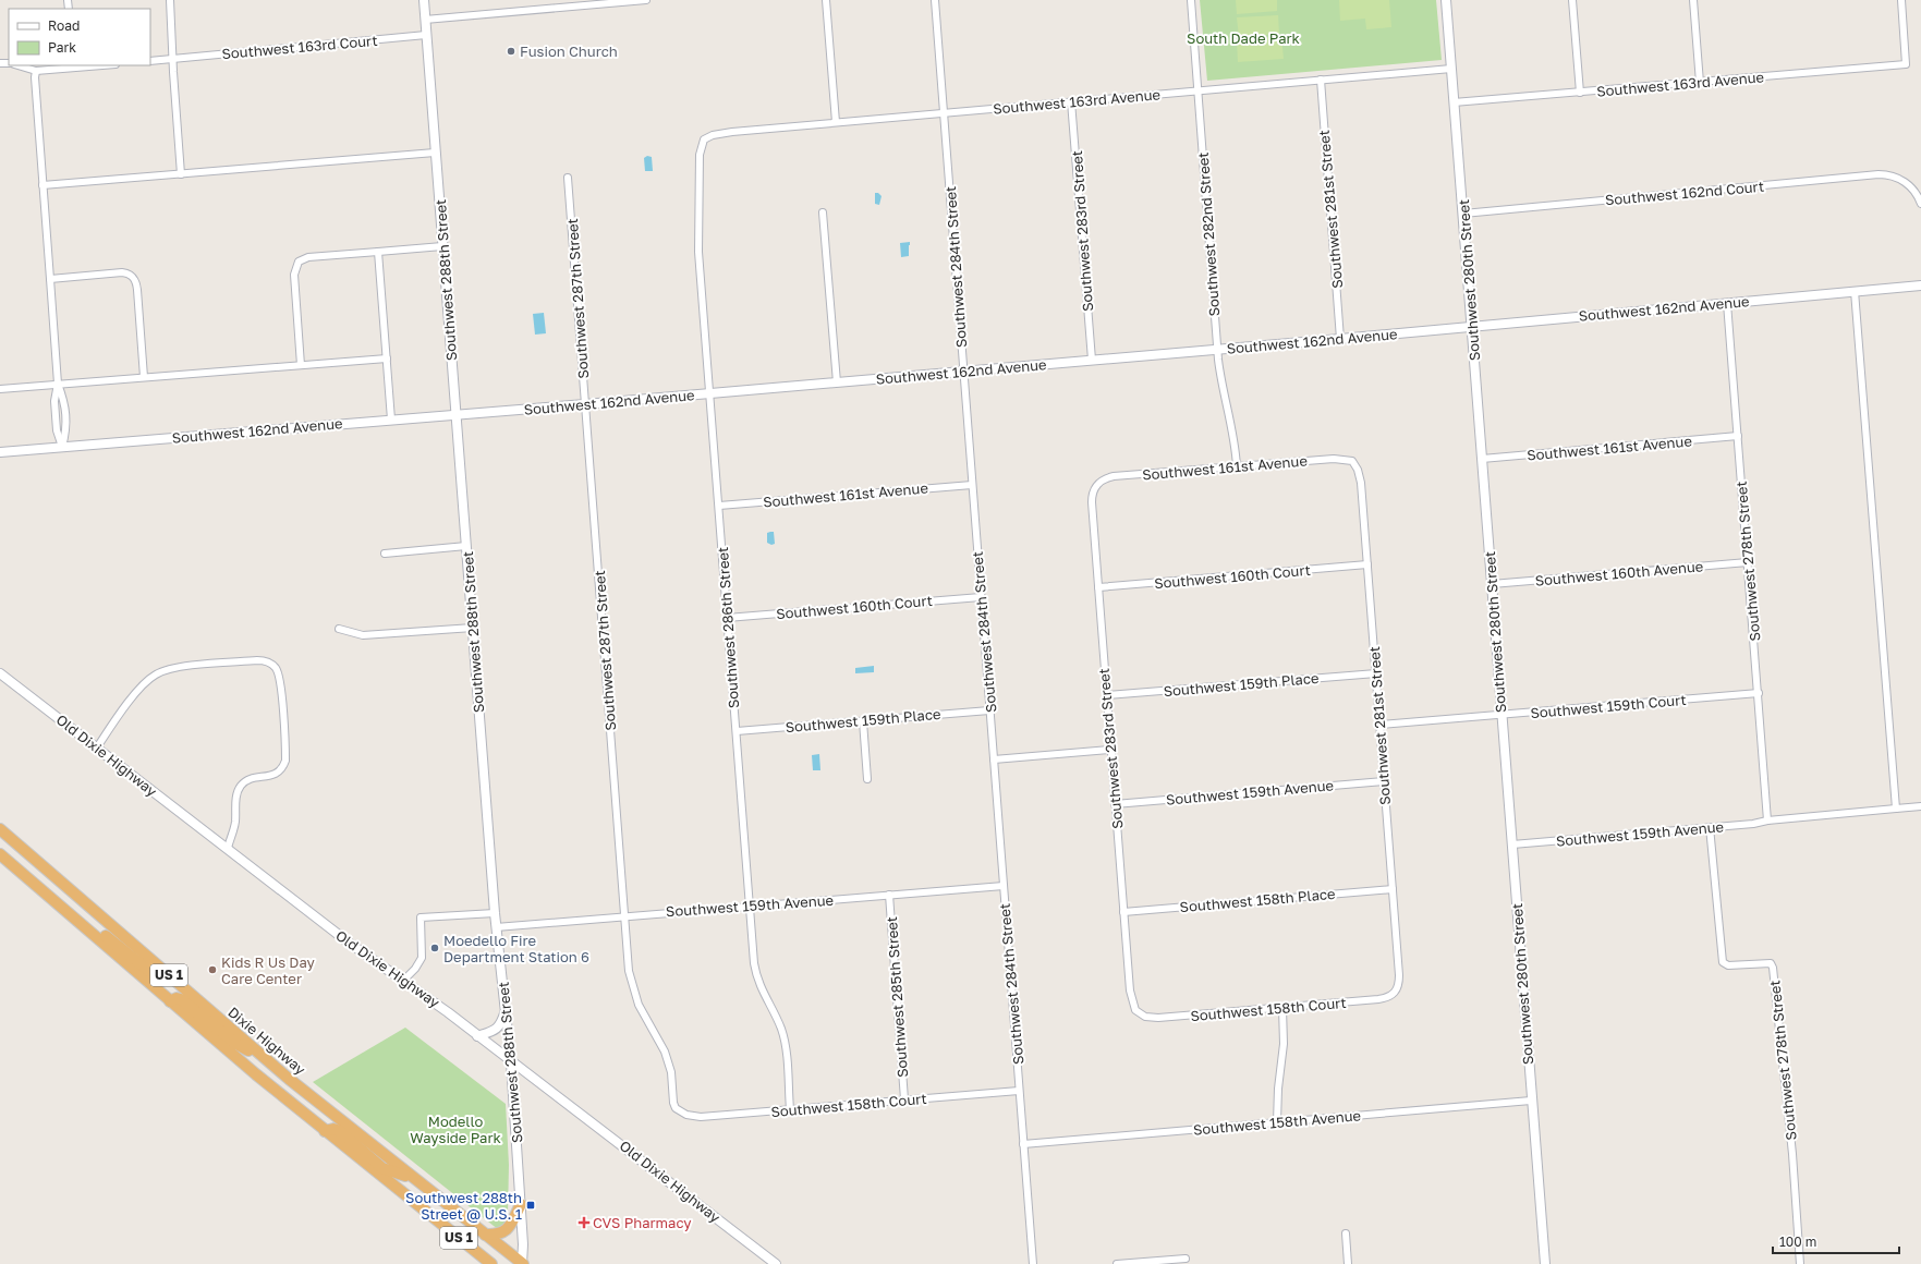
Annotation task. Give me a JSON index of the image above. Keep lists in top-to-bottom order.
{
  "streets": {
    "highway": ["US 1", "Dixie Highway"],
    "street": [
      "Southwest 163rd Court",
      "Southwest 163rd Avenue",
      "Southwest 162nd Court",
      "Southwest 281st Street",
      "Southwest 283rd Street",
      "Southwest 282nd Street",
      "Southwest 284th Street",
      "Southwest 288th Street",
      "Southwest 280th Street",
      "Southwest 287th Street",
      "Southwest 162nd Avenue",
      "Southwest 161st Avenue",
      "Southwest 278th Street",
      "Southwest 160th Avenue",
      "Southwest 160th Court",
      "Southwest 286th Street",
      "Southwest 159th Place",
      "Southwest 159th Court",
      "Old Dixie Highway",
      "Southwest 159th Avenue",
      "Southwest 158th Place",
      "Southwest 285th Street",
      "Southwest 158th Court",
      "Southwest 158th Avenue"
    ]
  },
  "crossings": [
    ["Southwest 163rd Court", "Southwest 288th Street"],
    ["Southwest 163rd Avenue", "Southwest 281st Street"],
    ["Southwest 163rd Avenue", "Southwest 283rd Street"],
    ["Southwest 163rd Avenue", "Southwest 282nd Street"],
    ["Southwest 163rd Avenue", "Southwest 284th Street"],
    ["Southwest 163rd Avenue", "Southwest 280th Street"],
    ["Southwest 163rd Avenue", "Southwest 286th Street"],
    ["Southwest 162nd Court", "Southwest 280th Street"],
    ["Southwest 281st Street", "Southwest 162nd Avenue"],
    ["Southwest 281st Street", "Southwest 161st Avenue"],
    ["Southwest 281st Street", "Southwest 160th Court"],
    ["Southwest 281st Street", "Southwest 159th Place"],
    ["Southwest 281st Street", "Southwest 159th Court"],
    ["Southwest 281st Street", "Southwest 159th Avenue"],
    ["Southwest 281st Street", "Southwest 158th Place"],
    ["Southwest 281st Street", "Southwest 158th Court"],
    ["Southwest 283rd Street", "Southwest 162nd Avenue"],
    ["Southwest 283rd Street", "Southwest 161st Avenue"],
    ["Southwest 283rd Street", "Southwest 160th Court"],
    ["Southwest 283rd Street", "Southwest 159th Place"],
    ["Southwest 283rd Street", "Southwest 159th Avenue"],
    ["Southwest 283rd Street", "Southwest 158th Place"],
    ["Southwest 283rd Street", "Southwest 158th Court"],
    ["Southwest 282nd Street", "Southwest 162nd Avenue"],
    ["Southwest 282nd Street", "Southwest 161st Avenue"],
    ["Southwest 284th Street", "Southwest 162nd Avenue"],
    ["Southwest 284th Street", "Southwest 161st Avenue"],
    ["Southwest 284th Street", "Southwest 160th Court"],
    ["Southwest 284th Street", "Southwest 159th Place"],
    ["Southwest 284th Street", "Southwest 159th Avenue"],
    ["Southwest 284th Street", "Southwest 158th Court"],
    ["Southwest 284th Street", "Southwest 158th Avenue"],
    ["Southwest 288th Street", "Southwest 162nd Avenue"],
    ["Southwest 288th Street", "Old Dixie Highway"],
    ["Southwest 288th Street", "Southwest 159th Avenue"],
    ["Southwest 288th Street", "Dixie Highway"],
    ["Southwest 280th Street", "Southwest 162nd Avenue"],
    ["Southwest 280th Street", "Southwest 161st Avenue"],
    ["Southwest 280th Street", "Southwest 160th Avenue"],
    ["Southwest 280th Street", "Southwest 159th Court"],
    ["Southwest 280th Street", "Southwest 159th Avenue"],
    ["Southwest 280th Street", "Southwest 158th Avenue"],
    ["Southwest 287th Street", "Southwest 162nd Avenue"],
    ["Southwest 287th Street", "Southwest 159th Avenue"],
    ["Southwest 287th Street", "Southwest 158th Court"],
    ["Southwest 162nd Avenue", "Southwest 278th Street"],
    ["Southwest 162nd Avenue", "Southwest 286th Street"],
    ["Southwest 161st Avenue", "Southwest 278th Street"],
    ["Southwest 161st Avenue", "Southwest 286th Street"],
    ["Southwest 278th Street", "Southwest 160th Avenue"],
    ["Southwest 278th Street", "Southwest 159th Court"],
    ["Southwest 278th Street", "Southwest 159th Avenue"],
    ["Southwest 160th Court", "Southwest 286th Street"],
    ["Southwest 286th Street", "Southwest 159th Place"],
    ["Southwest 286th Street", "Southwest 159th Avenue"],
    ["Southwest 286th Street", "Southwest 158th Court"],
    ["Southwest 159th Avenue", "Southwest 285th Street"],
    ["Southwest 285th Street", "Southwest 158th Court"]
  ],
  "parks": ["South Dade Park", "Modello Wayside Park"],
  "places": {
    "other": ["Fusion Church", "Moedello Fire Department Station 6", "Kids R Us Day Care Center"],
    "transit": ["Southwest 288th Street @ U.S. 1"],
    "health": ["CVS Pharmacy"]
  },
  "legend": ["Road", "Park"],
  "scale_bar": "100 m"
}
